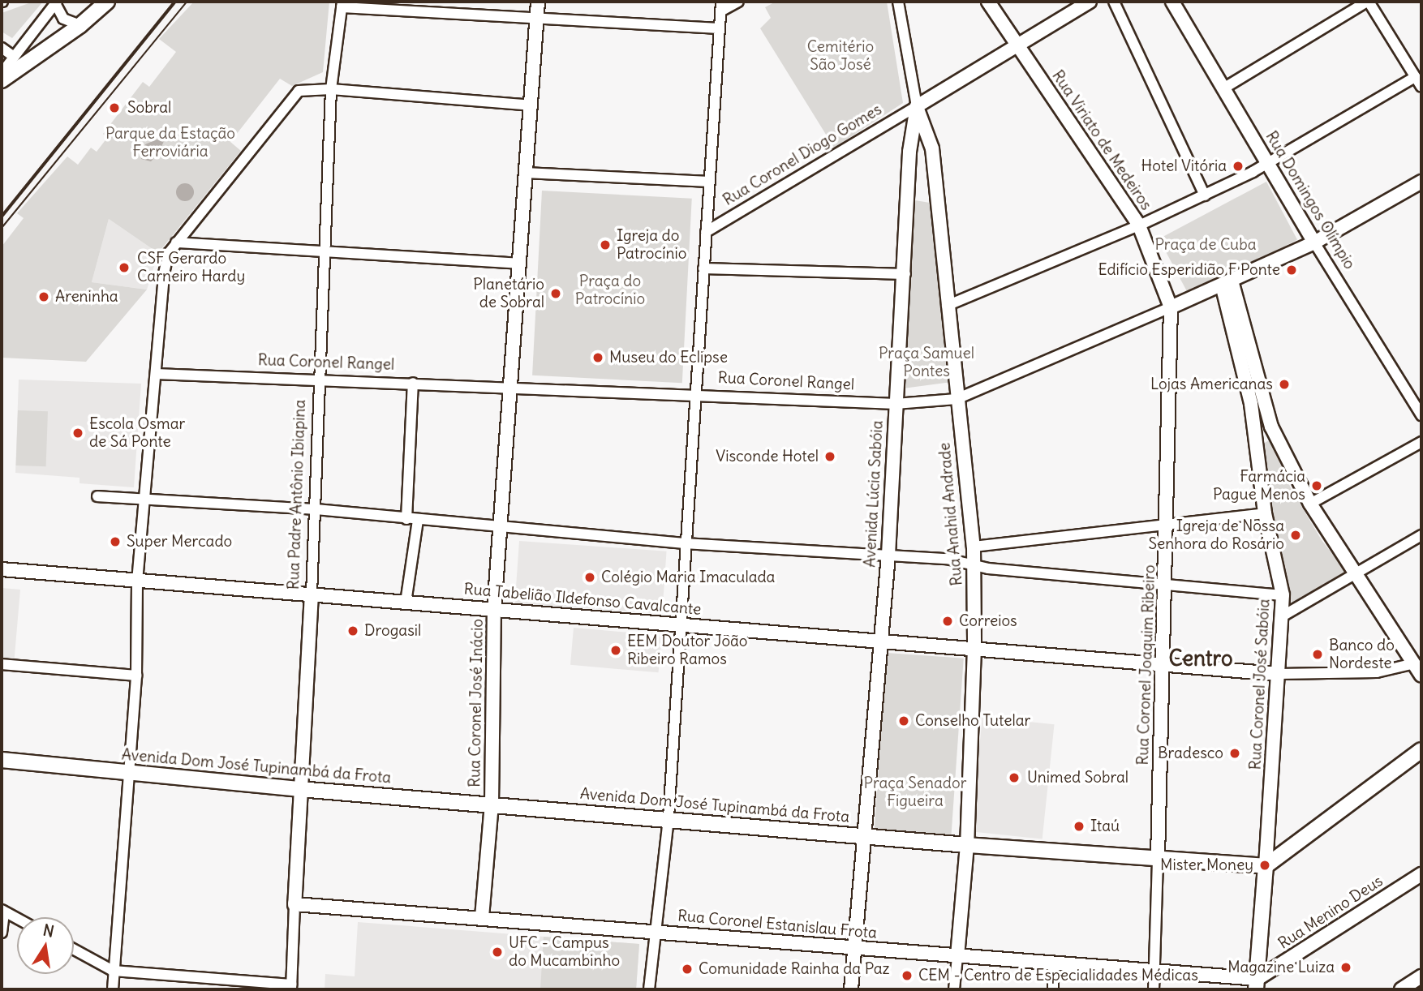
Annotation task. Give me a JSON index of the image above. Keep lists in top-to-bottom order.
{
  "streets": {
    "main road": [
      "Rua Viriato de Medeiros",
      "Rua Domingos Olímpio",
      "Rua Coronel Rangel",
      "Avenida Lúcia Sabóia",
      "Rua Padre Antônio Ibiapina",
      "Rua Anahid Andrade",
      "Rua Tabelião Ildefonso Cavalcante",
      "Rua Coronel Joaquim Ribeiro",
      "Rua Coronel José Sabóia",
      "Rua Coronel José Inácio",
      "Avenida Dom José Tupinambá da Frota",
      "Rua Menino Deus",
      "Rua Coronel Estanislau Frota"
    ],
    "street": ["Rua Coronel Diogo Gomes"]
  },
  "crossings": [
    ["Rua Viriato de Medeiros", "Rua Coronel Rangel"],
    ["Rua Viriato de Medeiros", "Rua Coronel Joaquim Ribeiro"],
    ["Rua Coronel Diogo Gomes", "Avenida Lúcia Sabóia"],
    ["Rua Coronel Diogo Gomes", "Rua Anahid Andrade"],
    ["Rua Domingos Olímpio", "Rua Coronel Rangel"],
    ["Rua Coronel Rangel", "Avenida Lúcia Sabóia"],
    ["Rua Coronel Rangel", "Rua Padre Antônio Ibiapina"],
    ["Rua Coronel Rangel", "Rua Anahid Andrade"],
    ["Rua Coronel Rangel", "Rua Coronel Joaquim Ribeiro"],
    ["Rua Coronel Rangel", "Rua Coronel José Sabóia"],
    ["Rua Coronel Rangel", "Rua Coronel José Inácio"],
    ["Avenida Lúcia Sabóia", "Rua Anahid Andrade"],
    ["Avenida Lúcia Sabóia", "Rua Tabelião Ildefonso Cavalcante"],
    ["Avenida Lúcia Sabóia", "Avenida Dom José Tupinambá da Frota"],
    ["Avenida Lúcia Sabóia", "Rua Coronel Estanislau Frota"],
    ["Rua Padre Antônio Ibiapina", "Rua Tabelião Ildefonso Cavalcante"],
    ["Rua Padre Antônio Ibiapina", "Avenida Dom José Tupinambá da Frota"],
    ["Rua Padre Antônio Ibiapina", "Rua Coronel Estanislau Frota"],
    ["Rua Anahid Andrade", "Rua Tabelião Ildefonso Cavalcante"],
    ["Rua Anahid Andrade", "Avenida Dom José Tupinambá da Frota"],
    ["Rua Anahid Andrade", "Rua Coronel Estanislau Frota"],
    ["Rua Tabelião Ildefonso Cavalcante", "Rua Coronel Joaquim Ribeiro"],
    ["Rua Tabelião Ildefonso Cavalcante", "Rua Coronel José Sabóia"],
    ["Rua Tabelião Ildefonso Cavalcante", "Rua Coronel José Inácio"],
    ["Rua Coronel Joaquim Ribeiro", "Avenida Dom José Tupinambá da Frota"],
    ["Rua Coronel Joaquim Ribeiro", "Rua Coronel Estanislau Frota"],
    ["Rua Coronel José Sabóia", "Avenida Dom José Tupinambá da Frota"],
    ["Rua Coronel José Sabóia", "Rua Menino Deus"],
    ["Rua Coronel José Sabóia", "Rua Coronel Estanislau Frota"],
    ["Rua Coronel José Inácio", "Avenida Dom José Tupinambá da Frota"],
    ["Rua Coronel José Inácio", "Rua Coronel Estanislau Frota"],
    ["Rua Menino Deus", "Rua Coronel Estanislau Frota"]
  ],
  "districts": ["Centro"],
  "parks": [
    "Cemitério São José",
    "Parque da Estação Ferroviária",
    "Praça de Cuba",
    "Praça do Patrocínio",
    "Praça Samuel Pontes",
    "Praça Senador Figueira"
  ],
  "places": [
    "Sobral",
    "Hotel Vitória",
    "Igreja do Patrocínio",
    "CSF Gerardo Carneiro Hardy",
    "Edifício Esperidião F Ponte",
    "Planetário de Sobral",
    "Areninha",
    "Museu do Eclipse",
    "Lojas Americanas",
    "Escola Osmar de Sá Ponte",
    "Visconde Hotel",
    "Farmácia Pague Menos",
    "Igreja de Nossa Senhora do Rosário",
    "Super Mercado",
    "Colégio Maria Imaculada",
    "Correios",
    "Drogasil",
    "EEM Doutor João Ribeiro Ramos",
    "Banco do Nordeste",
    "Conselho Tutelar",
    "Bradesco",
    "Unimed Sobral",
    "Itaú",
    "Mister Money",
    "UFC - Campus do Mucambinho",
    "Magazine Luiza",
    "Comunidade Rainha da Paz",
    "CEM - Centro de Especialidades Médicas"
  ],
  "north": "top"
}
